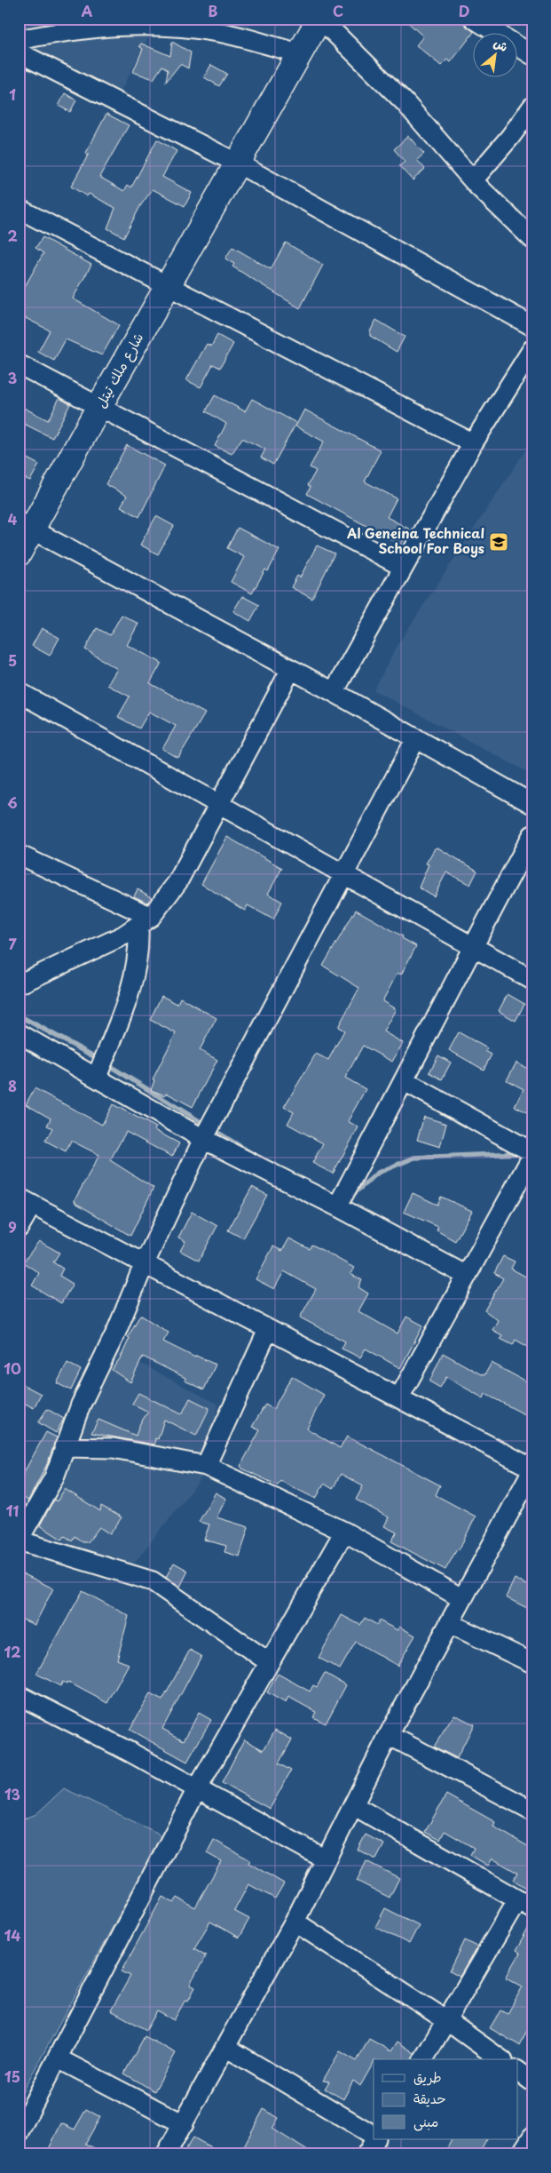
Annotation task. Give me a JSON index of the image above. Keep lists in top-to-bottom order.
{
  "streets": {
    "main road": ["شارع ملك تيتل"]
  },
  "places": {
    "school or university": ["Al Geneina Technical School For Boys"]
  },
  "legend": ["طريق", "حديقة", "مبنى"],
  "north": "top right",
  "grid": {
    "columns": [
      "A",
      "B",
      "C",
      "D"
    ],
    "rows": [
      "1",
      "2",
      "3",
      "4",
      "5",
      "6",
      "7",
      "8",
      "9",
      "10",
      "11",
      "12",
      "13",
      "14",
      "15"
    ]
  }
}
